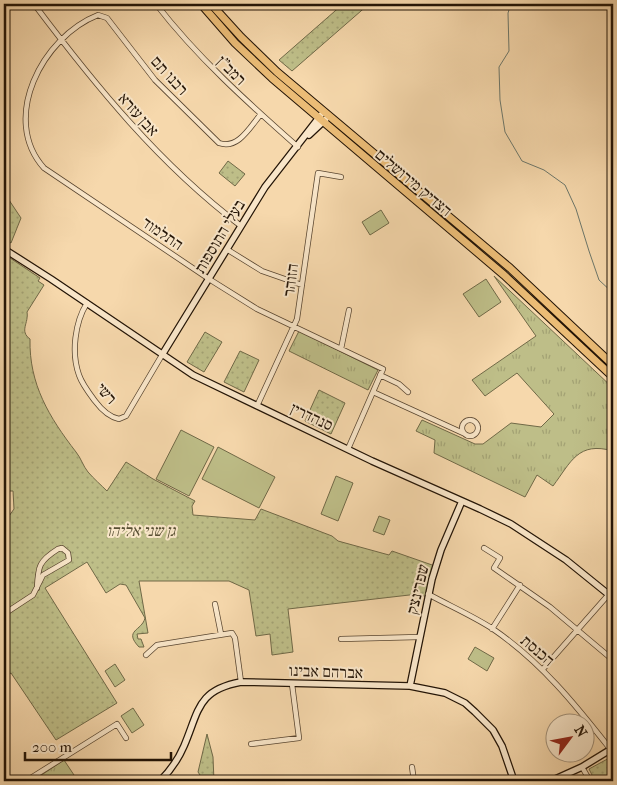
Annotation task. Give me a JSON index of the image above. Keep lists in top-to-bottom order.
{
  "streets": {
    "main road": ["הצדיק מירושלים"],
    "street": [
      "רמב\"ן",
      "רבנו תם",
      "אבן עזרא",
      "התלמוד",
      "בעלי התוספות",
      "הזוהר",
      "רשי",
      "סנהדרין",
      "שפרינצק",
      "הכנסת",
      "אברהם אבינו"
    ]
  },
  "crossings": [
    ["רמב\"ן", "רבנו תם"],
    ["רמב\"ן", "בעלי התוספות"],
    ["רבנו תם", "אבן עזרא"],
    ["אבן עזרא", "בעלי התוספות"],
    ["הצדיק מירושלים", "בעלי התוספות"],
    ["התלמוד", "בעלי התוספות"],
    ["התלמוד", "הזוהר"],
    ["בעלי התוספות", "רשי"],
    ["בעלי התוספות", "סנהדרין"],
    ["הזוהר", "סנהדרין"],
    ["רשי", "סנהדרין"],
    ["סנהדרין", "שפרינצק"],
    ["שפרינצק", "הכנסת"],
    ["שפרינצק", "אברהם אבינו"]
  ],
  "parks": ["גן שני אליהו"],
  "scale_bar": "200 m",
  "north": "top right"
}
